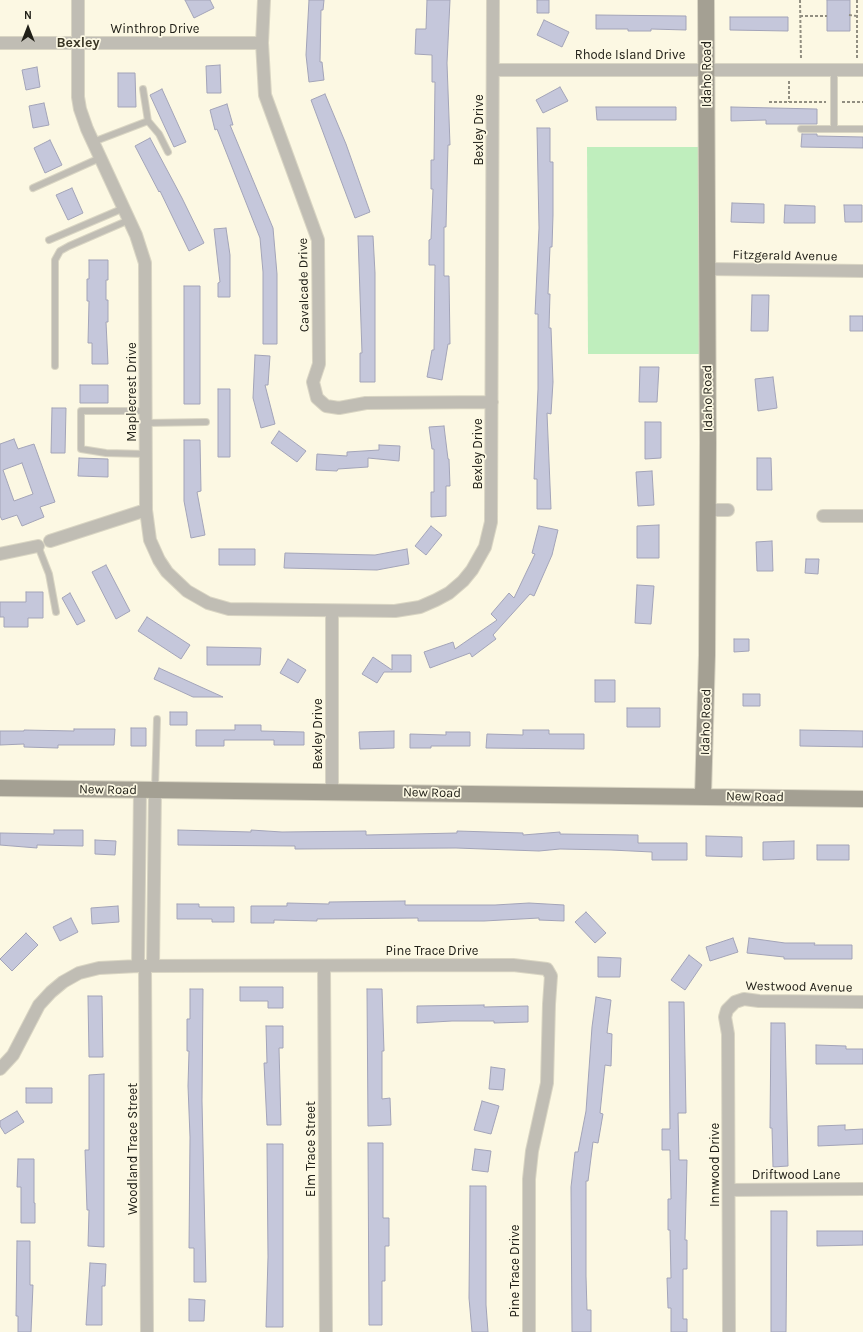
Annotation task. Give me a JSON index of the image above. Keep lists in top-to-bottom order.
{
  "streets": {
    "street": [
      "Winthrop Drive",
      "Rhode Island Drive",
      "Idaho Road",
      "Bexley Drive",
      "Fitzgerald Avenue",
      "Cavalcade Drive",
      "Maplecrest Drive",
      "New Road",
      "Pine Trace Drive",
      "Westwood Avenue",
      "Woodland Trace Street",
      "Elm Trace Street",
      "Innwood Drive",
      "Driftwood Lane"
    ]
  },
  "crossings": [
    ["Winthrop Drive", "Cavalcade Drive"],
    ["Winthrop Drive", "Maplecrest Drive"],
    ["Rhode Island Drive", "Idaho Road"],
    ["Rhode Island Drive", "Bexley Drive"],
    ["Idaho Road", "Fitzgerald Avenue"],
    ["Idaho Road", "New Road"],
    ["Bexley Drive", "Cavalcade Drive"],
    ["Bexley Drive", "Maplecrest Drive"],
    ["Bexley Drive", "New Road"],
    ["New Road", "Woodland Trace Street"],
    ["Pine Trace Drive", "Woodland Trace Street"],
    ["Pine Trace Drive", "Elm Trace Street"],
    ["Westwood Avenue", "Innwood Drive"],
    ["Innwood Drive", "Driftwood Lane"]
  ],
  "districts": ["Bexley"],
  "north": "top"
}
